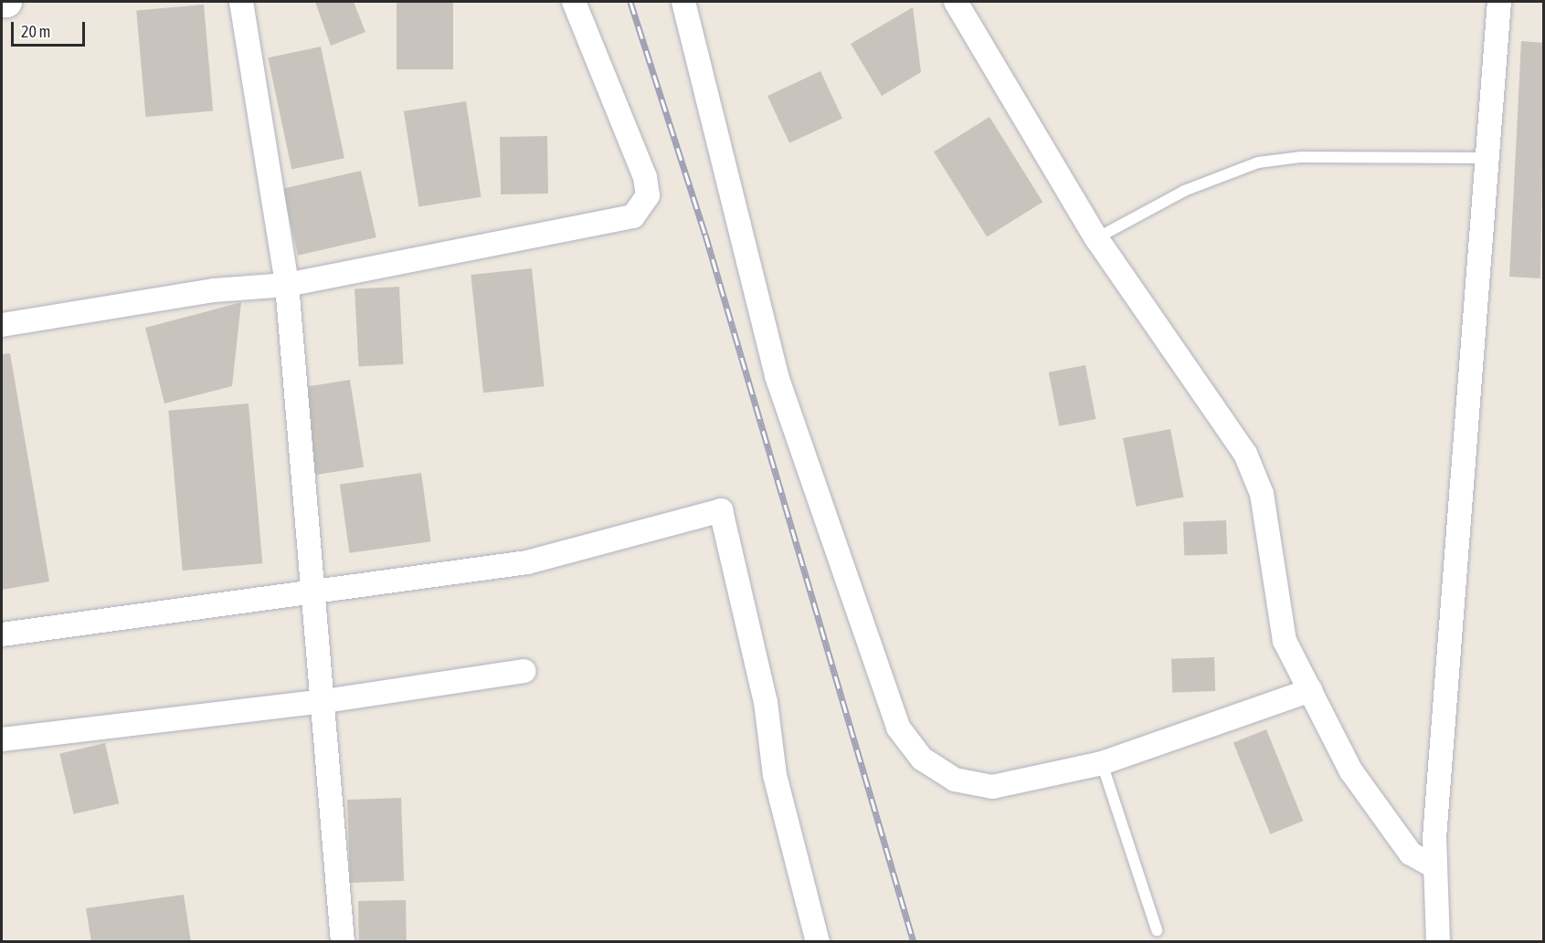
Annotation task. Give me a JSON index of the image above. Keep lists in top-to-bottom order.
{
  "scale_bar": "20 m"
}
